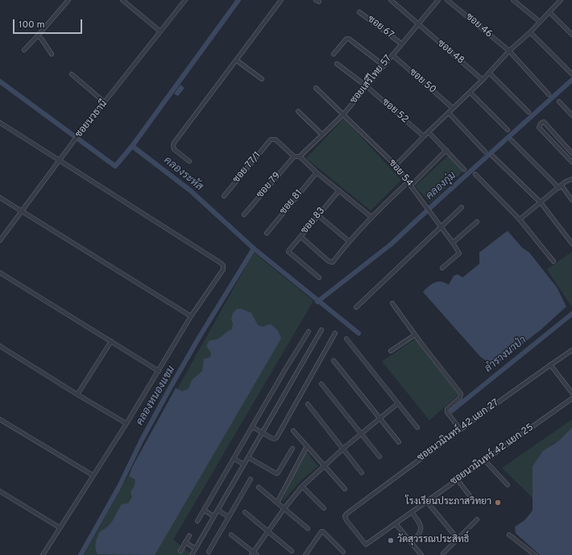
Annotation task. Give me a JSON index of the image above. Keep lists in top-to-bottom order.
{
  "streets": {
    "street": [
      "ซอย 46",
      "ซอย 67",
      "ซอย 48",
      "ซอยเสรีไทย 57",
      "ซอย 50",
      "ซอย 52",
      "ซอยนวธานี",
      "ซอย 77/1",
      "ซอย 54",
      "ซอย 79",
      "ซอย 81",
      "ซอย 83",
      "ซอยนวมินทร์ 42 แยก 27",
      "ซอยนวมินทร์ 42 แยก 25"
    ]
  },
  "crossings": [
    ["ซอย 67", "ซอยเสรีไทย 57"],
    ["ซอย 48", "ซอยเสรีไทย 57"],
    ["ซอยเสรีไทย 57", "ซอย 50"],
    ["ซอยเสรีไทย 57", "ซอย 52"],
    ["ซอยเสรีไทย 57", "ซอย 54"],
    ["ซอย 77/1", "ซอย 79"],
    ["ซอยนวมินทร์ 42 แยก 27", "ซอยนวมินทร์ 42 แยก 25"]
  ],
  "water": [
    "คลองระหัส",
    "คลองกุ่ม",
    "ลำรางนาป่า",
    "คลองหนองแขม"
  ],
  "places": ["โรงเรียนประภาสวิทยา", "วัดสุวรรณประสิทธิ์"],
  "scale_bar": "100 m"
}
